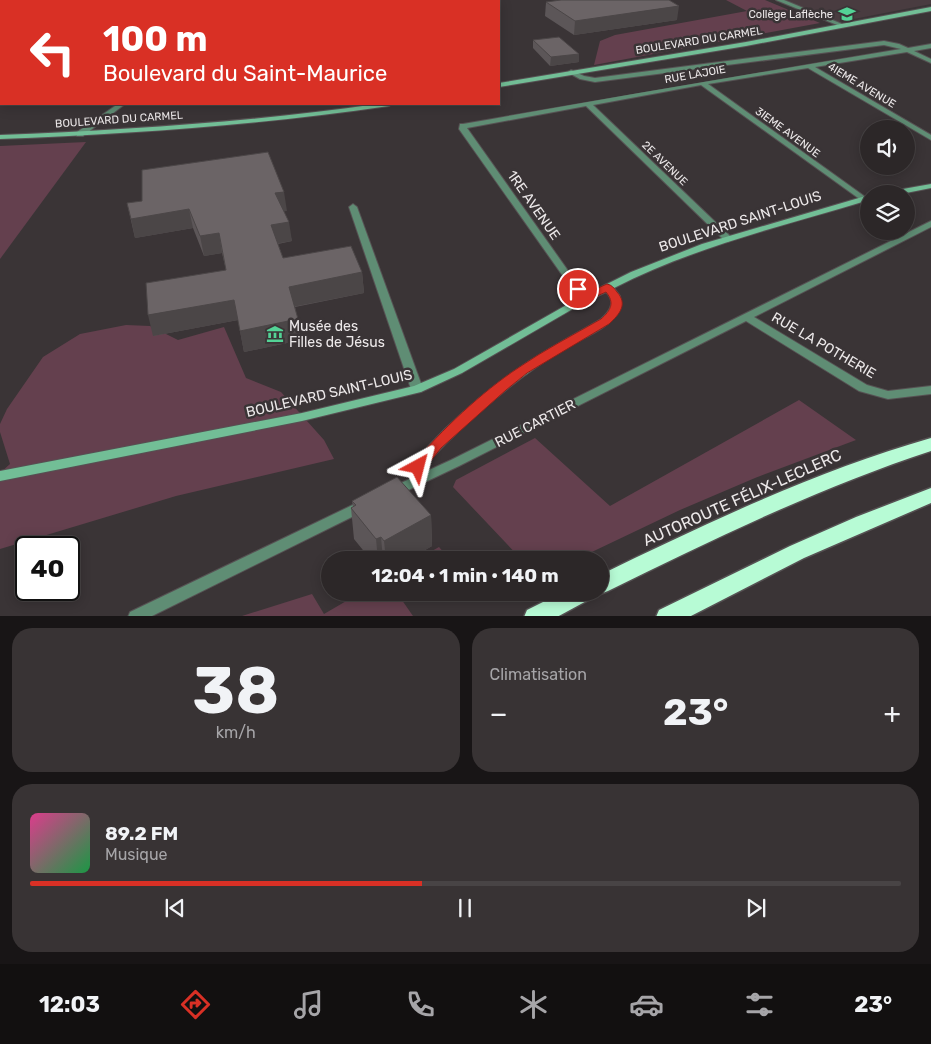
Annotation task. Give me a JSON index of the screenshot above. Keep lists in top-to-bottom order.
{
  "streets": {
    "highway": ["AUTOROUTE FÉLIX-LECLERC"],
    "street": [
      "BOULEVARD DU CARMEL",
      "RUE LAJOIE",
      "4IEME AVENUE",
      "3IEME AVENUE",
      "2E AVENUE",
      "1RE AVENUE",
      "BOULEVARD SAINT-LOUIS",
      "RUE LA POTHERIE",
      "RUE CARTIER"
    ]
  },
  "crossings": [
    ["RUE LAJOIE", "4IEME AVENUE"],
    ["RUE LAJOIE", "3IEME AVENUE"],
    ["RUE LAJOIE", "2E AVENUE"],
    ["RUE LAJOIE", "1RE AVENUE"],
    ["2E AVENUE", "BOULEVARD SAINT-LOUIS"],
    ["1RE AVENUE", "BOULEVARD SAINT-LOUIS"],
    ["RUE LA POTHERIE", "RUE CARTIER"]
  ],
  "places": {
    "school or university": ["Collège Laflèche"],
    "museum": ["Musée des Filles de Jésus"]
  },
  "page": {
    "turn": ["100 m", "Boulevard du Saint-Maurice"],
    "limit": "40",
    "trip": "12:04 · 1 min · 140 m",
    "tile": [
      ["38", "km/h"],
      "Climatisation"
    ],
    "heat": ["−", "23°", "+"],
    "song": ["89.2 FM", "Musique"],
    "tabs": ["12:03", "23°"]
  }
}
